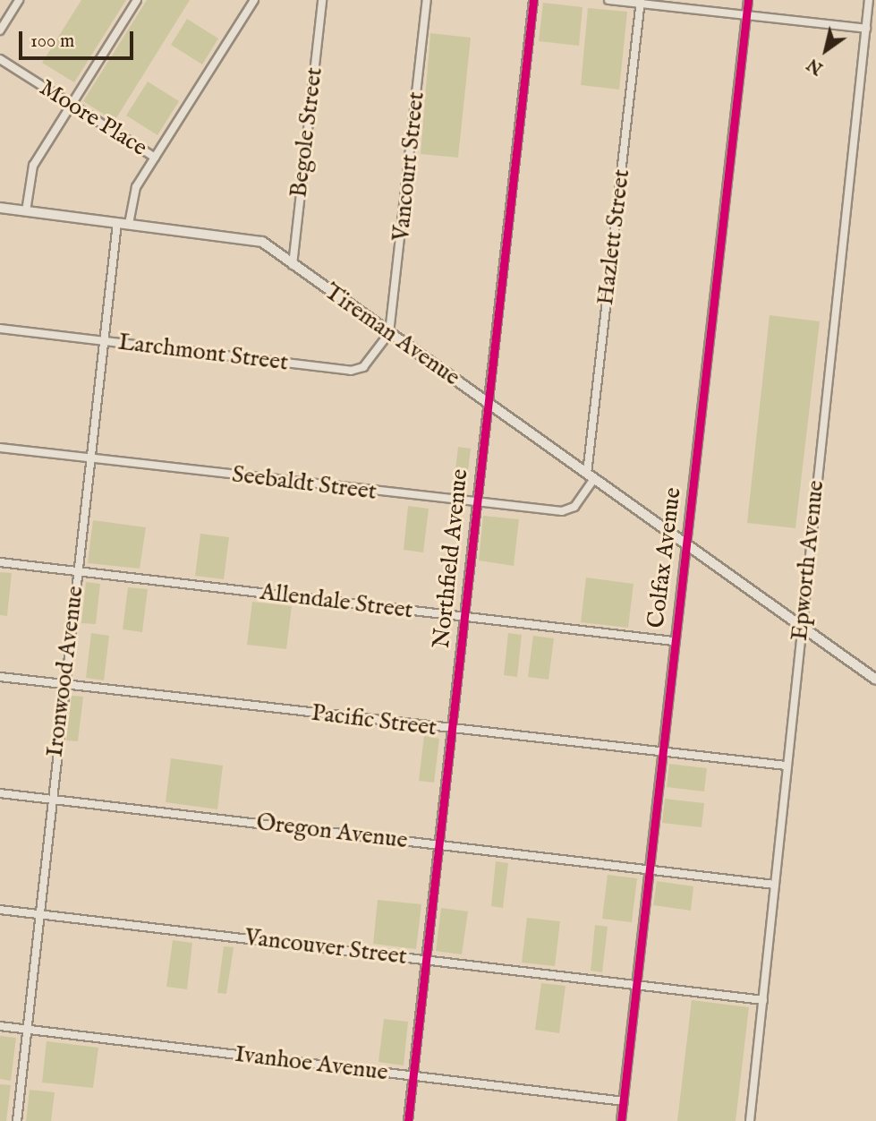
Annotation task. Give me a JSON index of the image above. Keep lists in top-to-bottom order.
{
  "streets": {
    "street": [
      "Moore Place",
      "Begole Street",
      "Vancourt Street",
      "Hazlett Street",
      "Tireman Avenue",
      "Larchmont Street",
      "Seebaldt Street",
      "Colfax Avenue",
      "Northfield Avenue",
      "Epworth Avenue",
      "Allendale Street",
      "Ironwood Avenue",
      "Pacific Street",
      "Oregon Avenue",
      "Vancouver Street",
      "Ivanhoe Avenue"
    ]
  },
  "crossings": [
    ["Begole Street", "Tireman Avenue"],
    ["Vancourt Street", "Tireman Avenue"],
    ["Vancourt Street", "Larchmont Street"],
    ["Hazlett Street", "Tireman Avenue"],
    ["Hazlett Street", "Seebaldt Street"],
    ["Tireman Avenue", "Larchmont Street"],
    ["Tireman Avenue", "Seebaldt Street"],
    ["Tireman Avenue", "Colfax Avenue"],
    ["Tireman Avenue", "Northfield Avenue"],
    ["Tireman Avenue", "Epworth Avenue"],
    ["Tireman Avenue", "Ironwood Avenue"],
    ["Larchmont Street", "Ironwood Avenue"],
    ["Seebaldt Street", "Northfield Avenue"],
    ["Seebaldt Street", "Ironwood Avenue"],
    ["Colfax Avenue", "Allendale Street"],
    ["Colfax Avenue", "Pacific Street"],
    ["Colfax Avenue", "Oregon Avenue"],
    ["Colfax Avenue", "Vancouver Street"],
    ["Colfax Avenue", "Ivanhoe Avenue"],
    ["Northfield Avenue", "Allendale Street"],
    ["Northfield Avenue", "Pacific Street"],
    ["Northfield Avenue", "Oregon Avenue"],
    ["Northfield Avenue", "Vancouver Street"],
    ["Northfield Avenue", "Ivanhoe Avenue"],
    ["Epworth Avenue", "Pacific Street"],
    ["Epworth Avenue", "Oregon Avenue"],
    ["Epworth Avenue", "Vancouver Street"],
    ["Allendale Street", "Ironwood Avenue"],
    ["Ironwood Avenue", "Pacific Street"],
    ["Ironwood Avenue", "Oregon Avenue"],
    ["Ironwood Avenue", "Vancouver Street"],
    ["Ironwood Avenue", "Ivanhoe Avenue"]
  ],
  "scale_bar": "100 m",
  "north": "bottom left"
}
